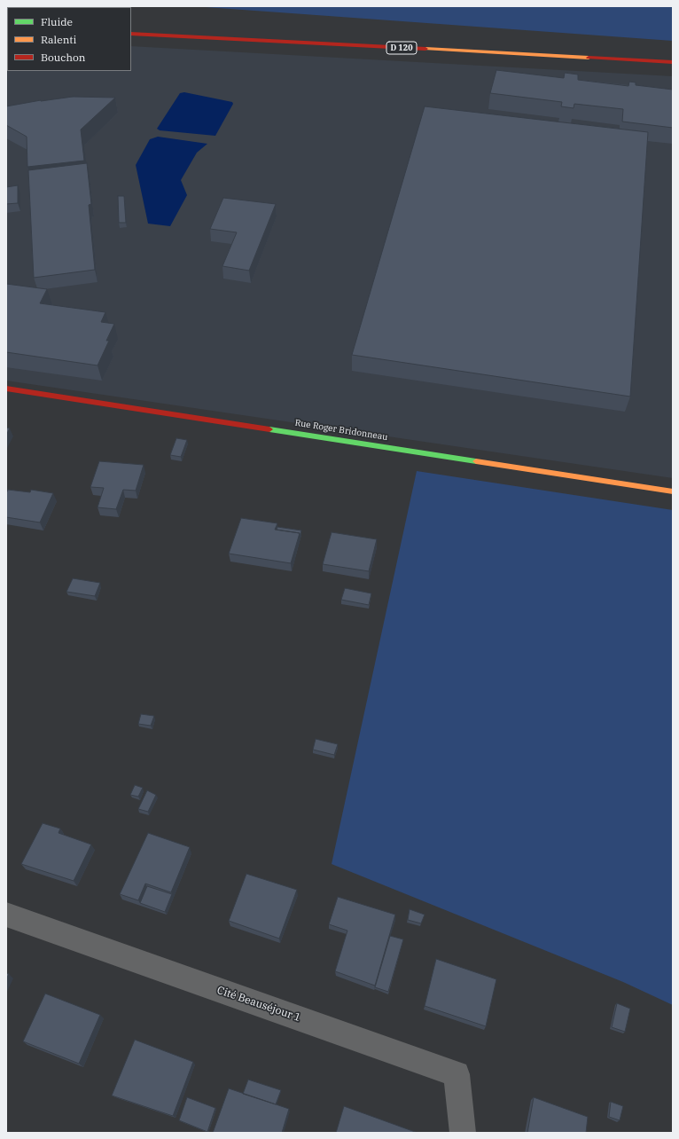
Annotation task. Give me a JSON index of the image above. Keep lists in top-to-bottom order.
{
  "streets": {
    "main road": ["D 120", "Rue Roger Bridonneau"],
    "street": ["Cité Beauséjour 1"]
  },
  "legend": ["Fluide", "Ralenti", "Bouchon"]
}
